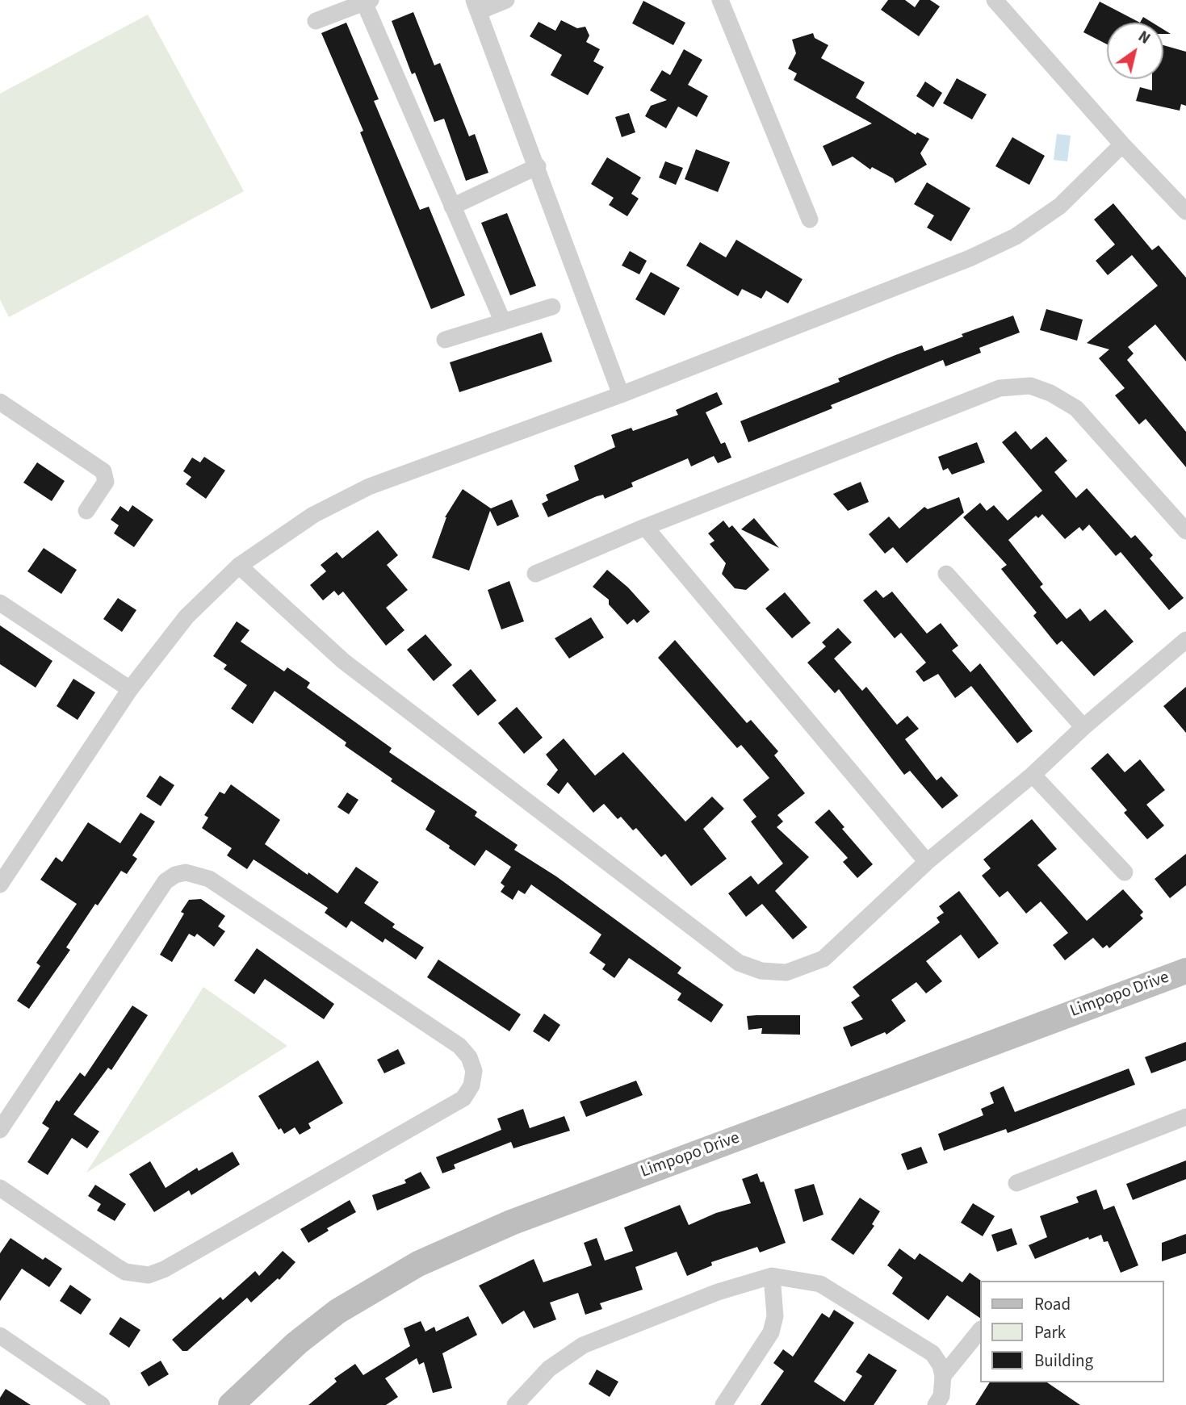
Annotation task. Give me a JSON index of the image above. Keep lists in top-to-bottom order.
{
  "streets": {
    "street": ["Limpopo Drive"]
  },
  "legend": ["Road", "Park", "Building"],
  "north": "top right"
}
